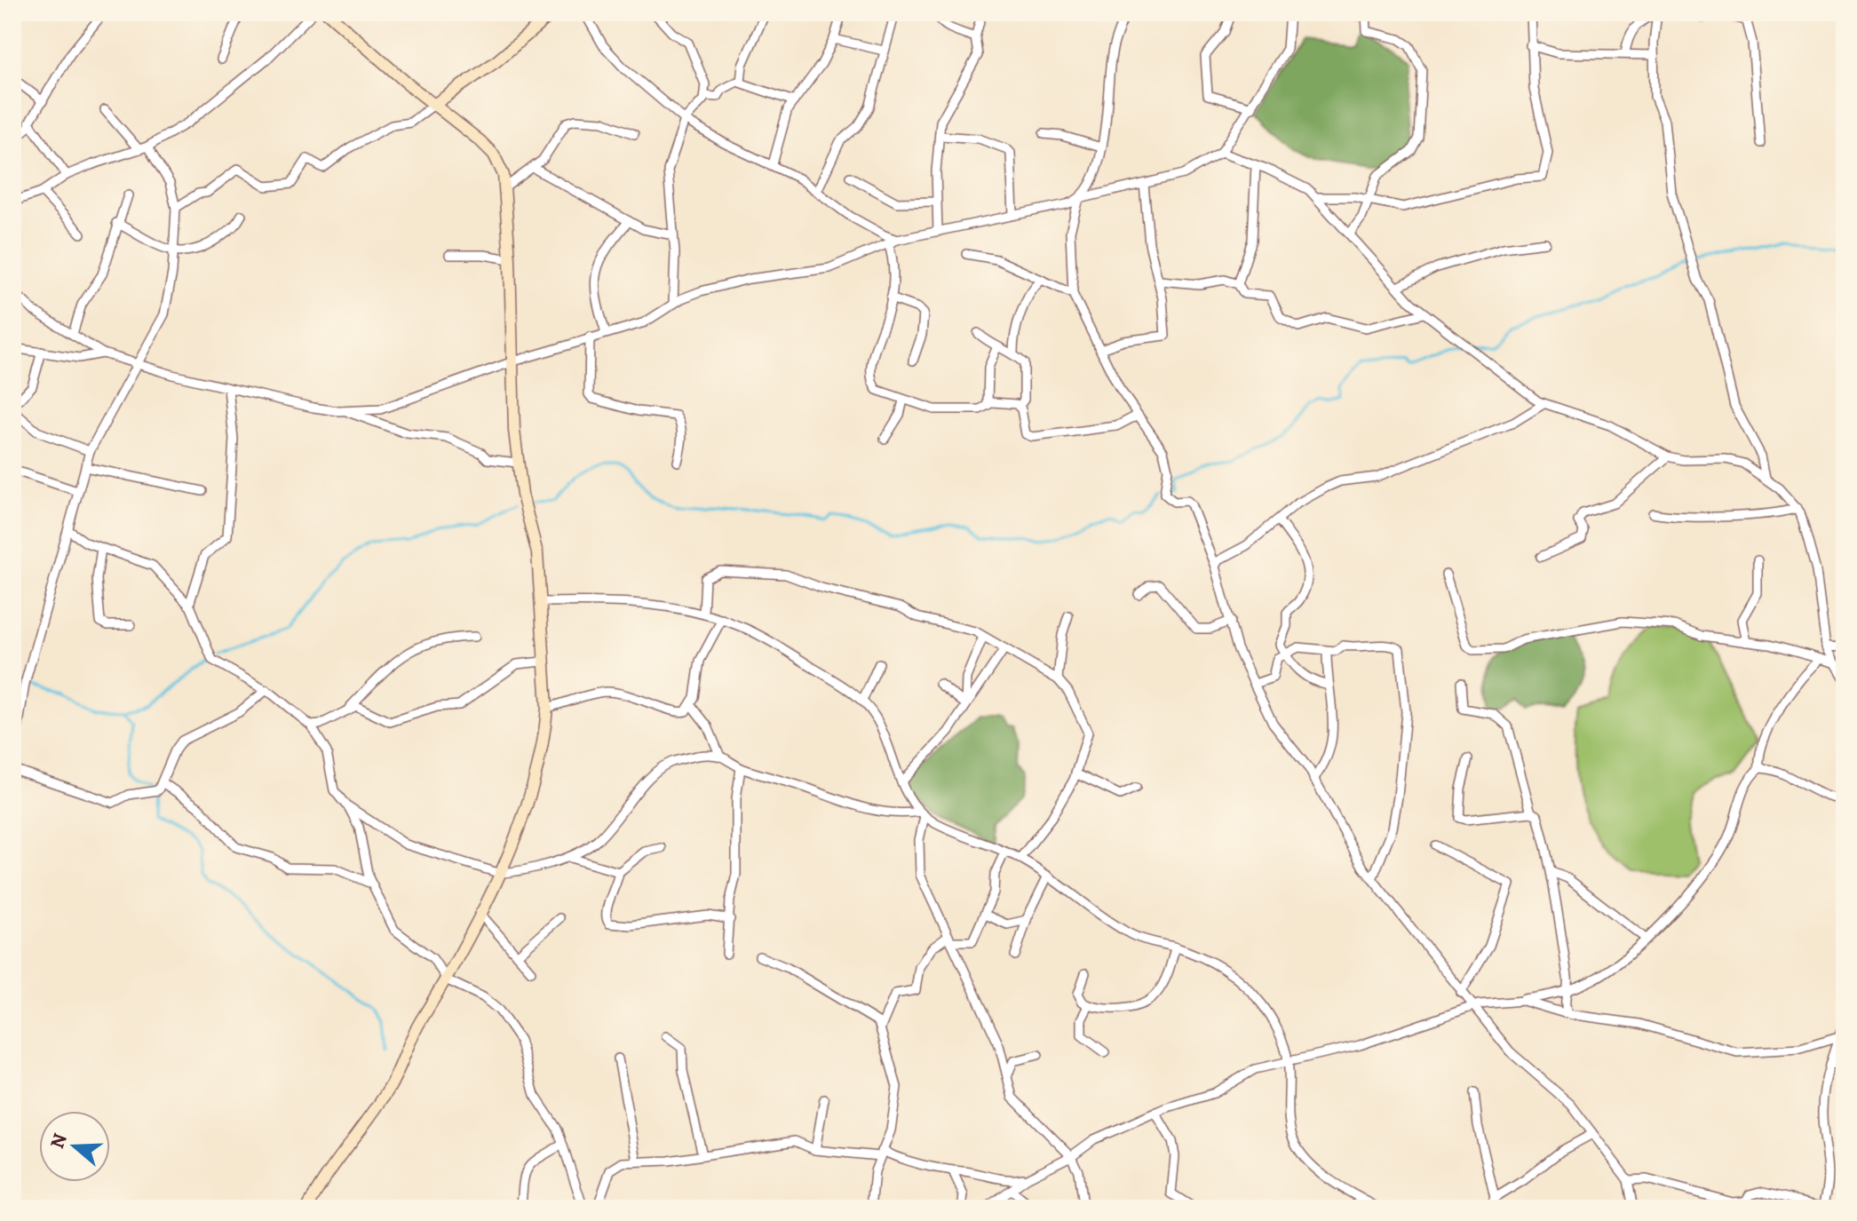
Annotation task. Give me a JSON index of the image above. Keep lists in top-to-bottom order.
{
  "north": "left"
}
